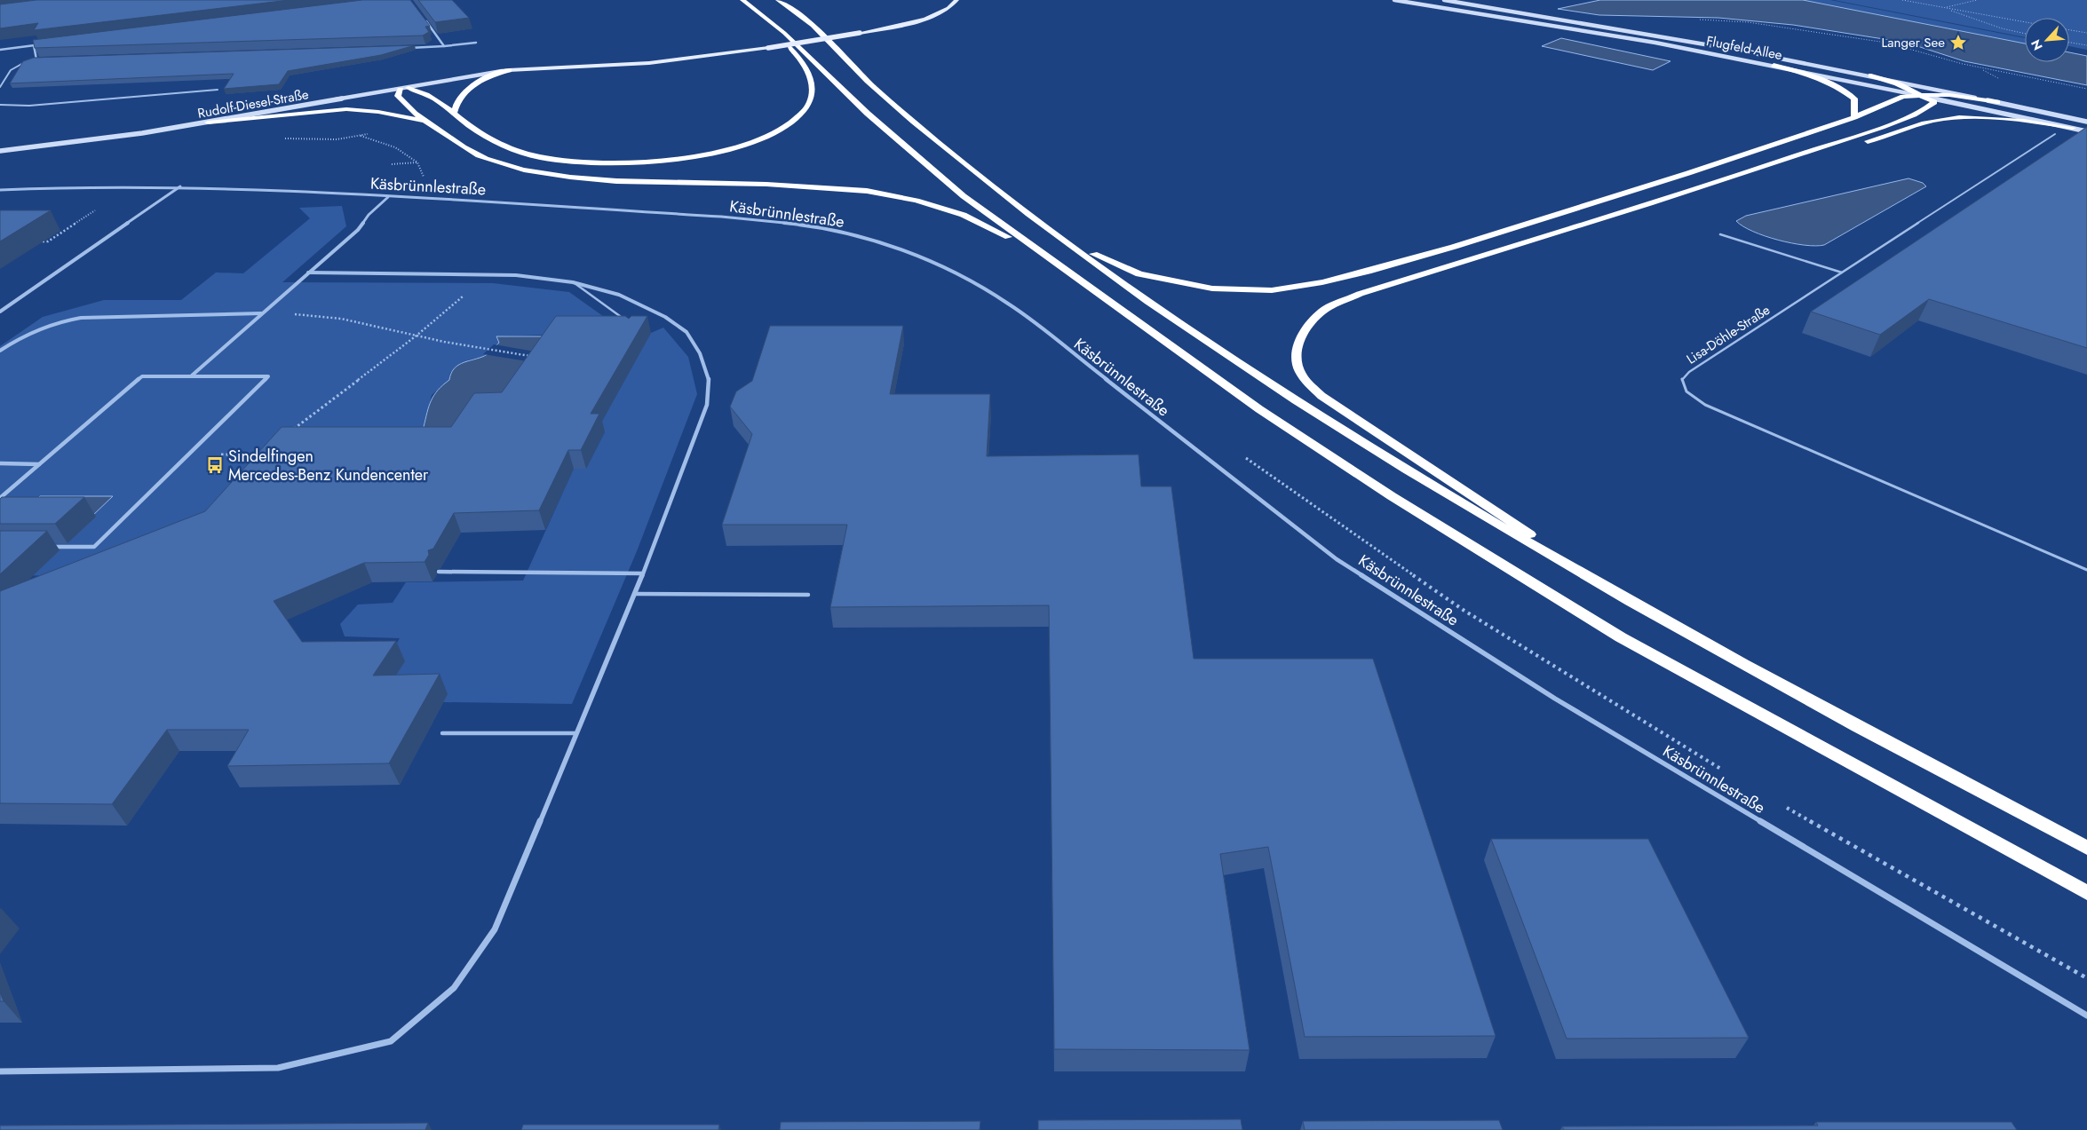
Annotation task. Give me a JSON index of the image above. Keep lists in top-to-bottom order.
{
  "streets": {
    "main road": ["Flugfeld-Allee", "Rudolf-Diesel-Straße"],
    "street": ["Käsbrünnlestraße"],
    "lane": ["Lisa-Döhle-Straße"]
  },
  "places": {
    "place": ["Langer See"],
    "bus stop": ["Sindelfingen Mercedes-Benz Kundencenter"]
  },
  "north": "bottom left"
}
